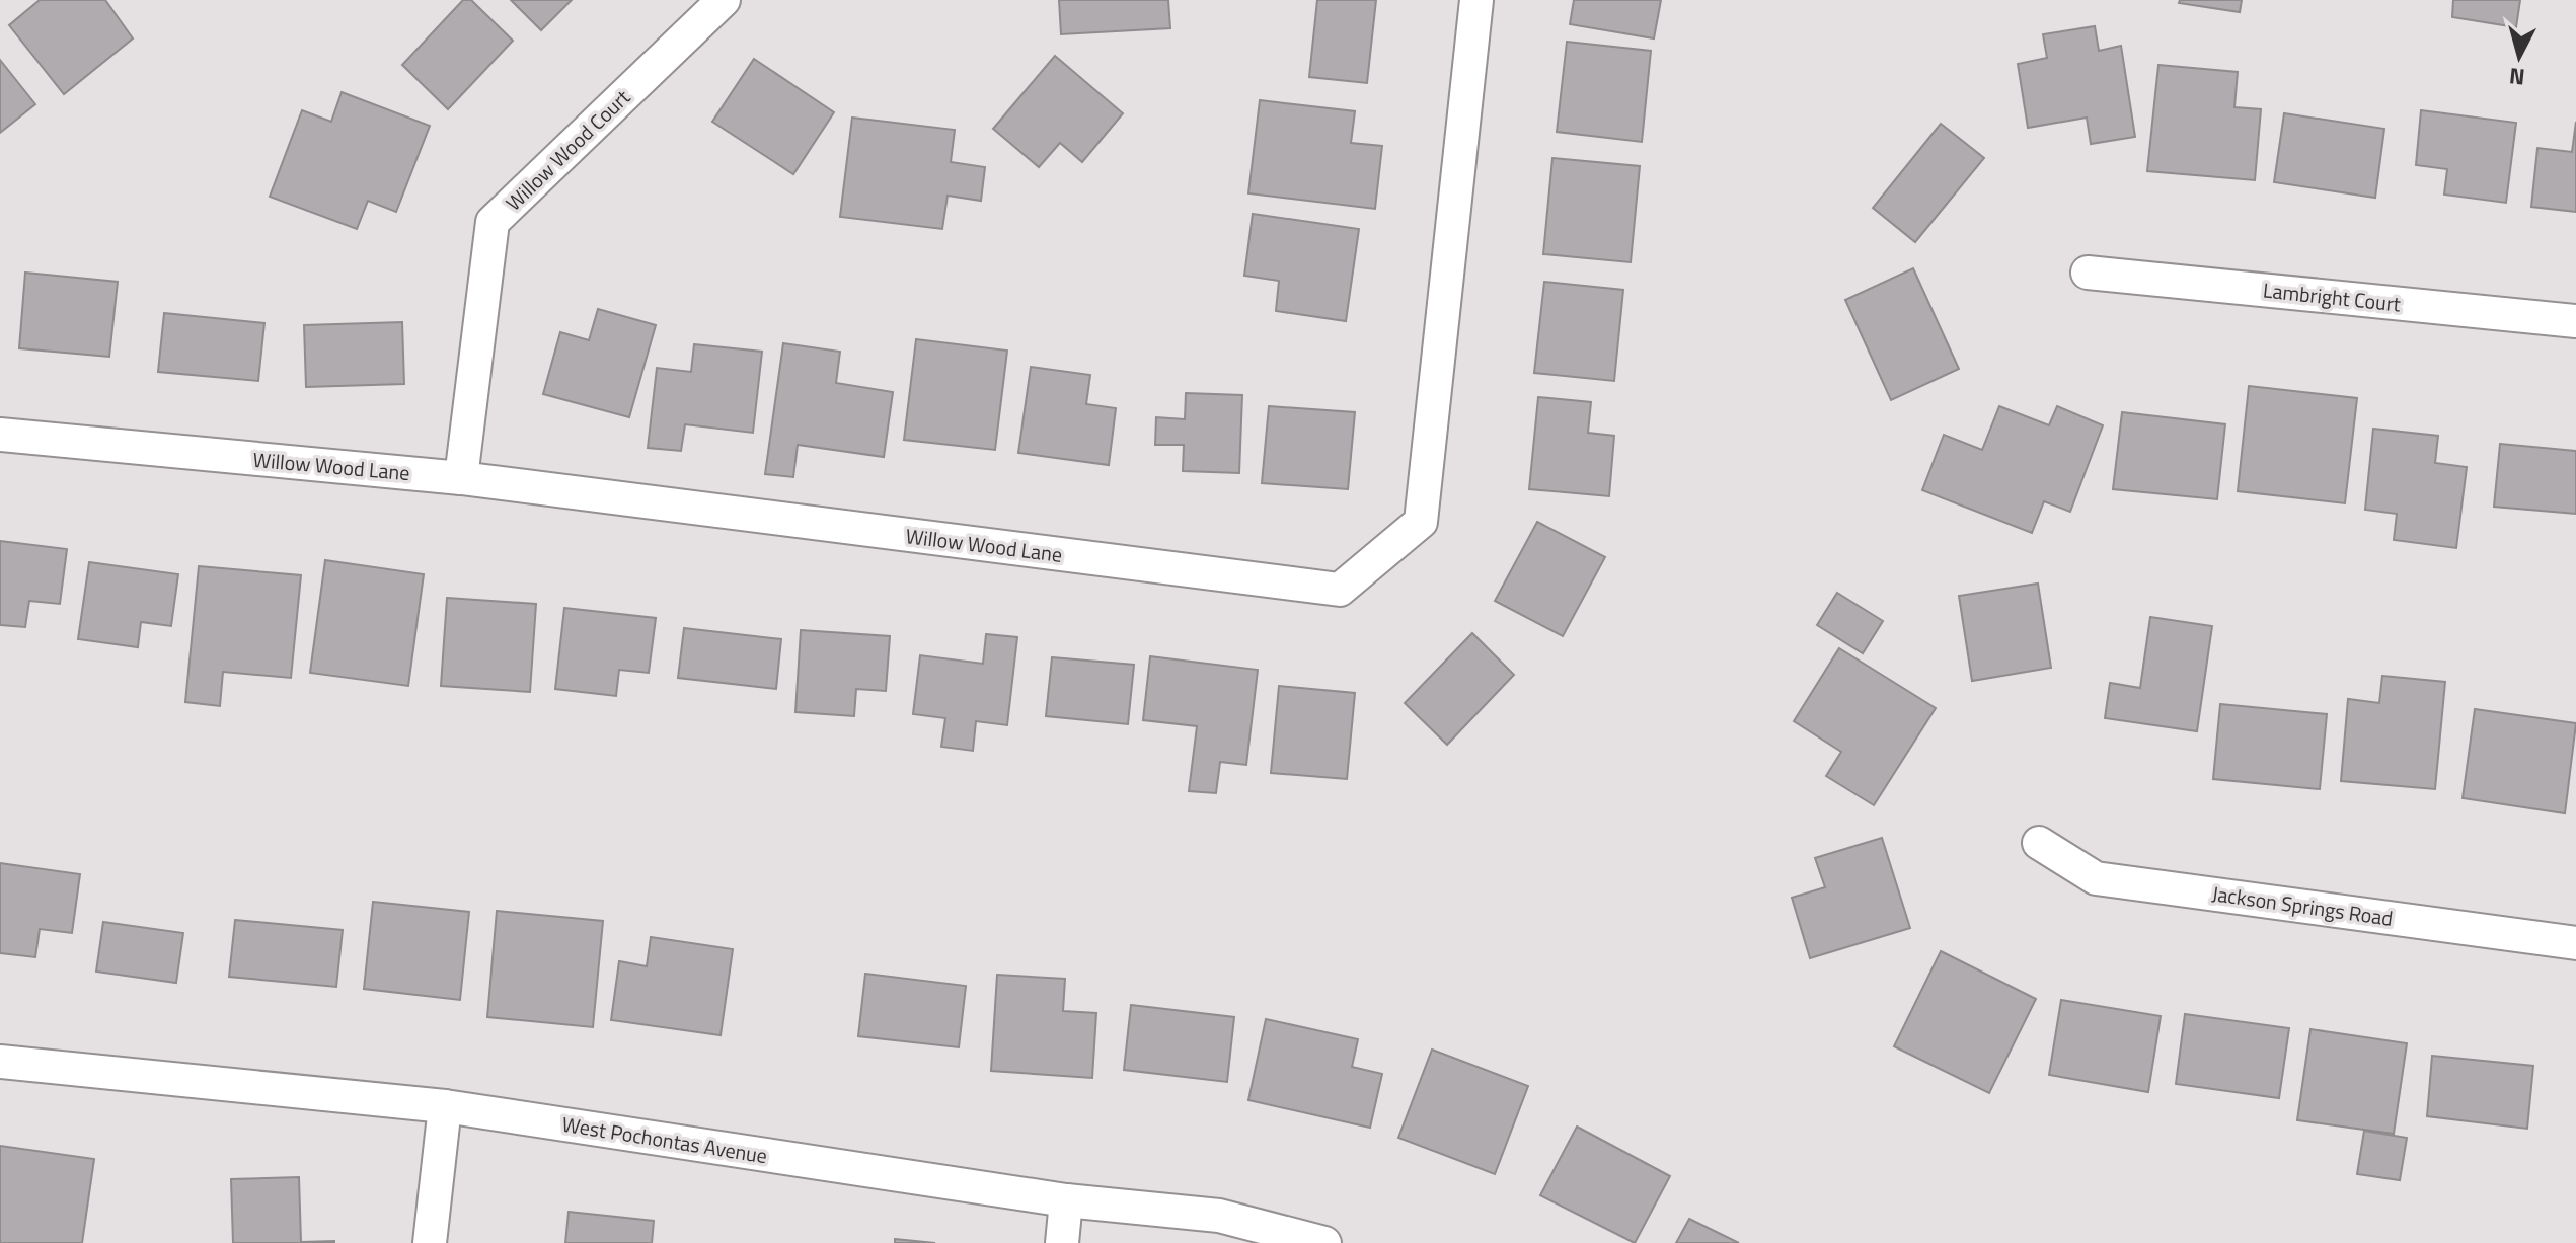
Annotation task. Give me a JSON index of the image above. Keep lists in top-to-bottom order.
{
  "streets": {
    "street": [
      "Willow Wood Court",
      "Lambright Court",
      "Willow Wood Lane",
      "Jackson Springs Road",
      "West Pochontas Avenue"
    ]
  },
  "crossings": [
    ["Willow Wood Court", "Willow Wood Lane"]
  ],
  "north": "bottom"
}
